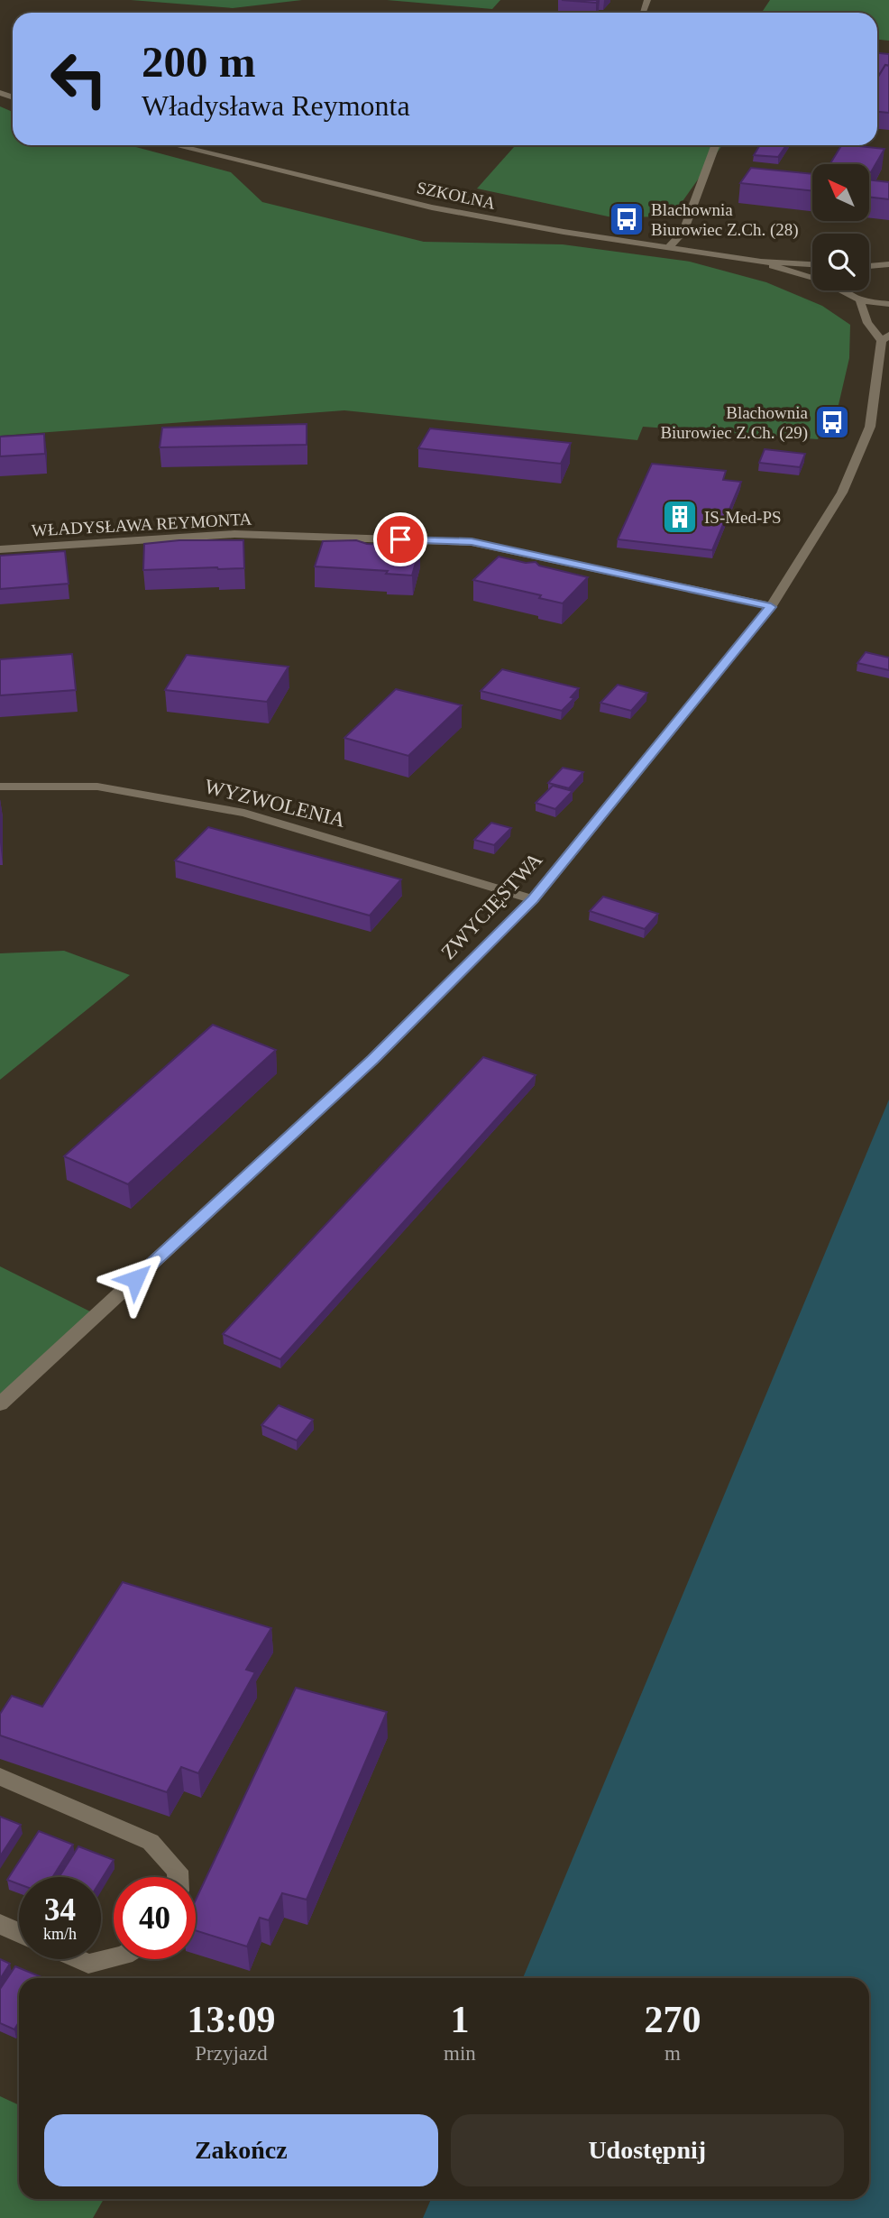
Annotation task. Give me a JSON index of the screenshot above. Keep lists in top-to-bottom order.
{
  "streets": {
    "street": [
      "SZKOLNA",
      "WŁADYSŁAWA REYMONTA",
      "WYZWOLENIA",
      "ZWYCIĘSTWA"
    ]
  },
  "crossings": [
    ["SZKOLNA", "ZWYCIĘSTWA"],
    ["WŁADYSŁAWA REYMONTA", "ZWYCIĘSTWA"],
    ["WYZWOLENIA", "ZWYCIĘSTWA"]
  ],
  "places": {
    "bus stop": ["Blachownia Biurowiec Z.Ch. (28)", "Blachownia Biurowiec Z.Ch. (29)"],
    "building": ["IS-Med-PS"]
  },
  "north": "top left",
  "page": {
    "turn": ["200 m", "Władysława Reymonta"],
    "speed": "34 km/h",
    "limit": "40",
    "eta": [
      "13:09",
      "Przyjazd",
      "1",
      "min",
      "270",
      "m"
    ],
    "buttons": ["Zakończ", "Udostępnij"]
  }
}
